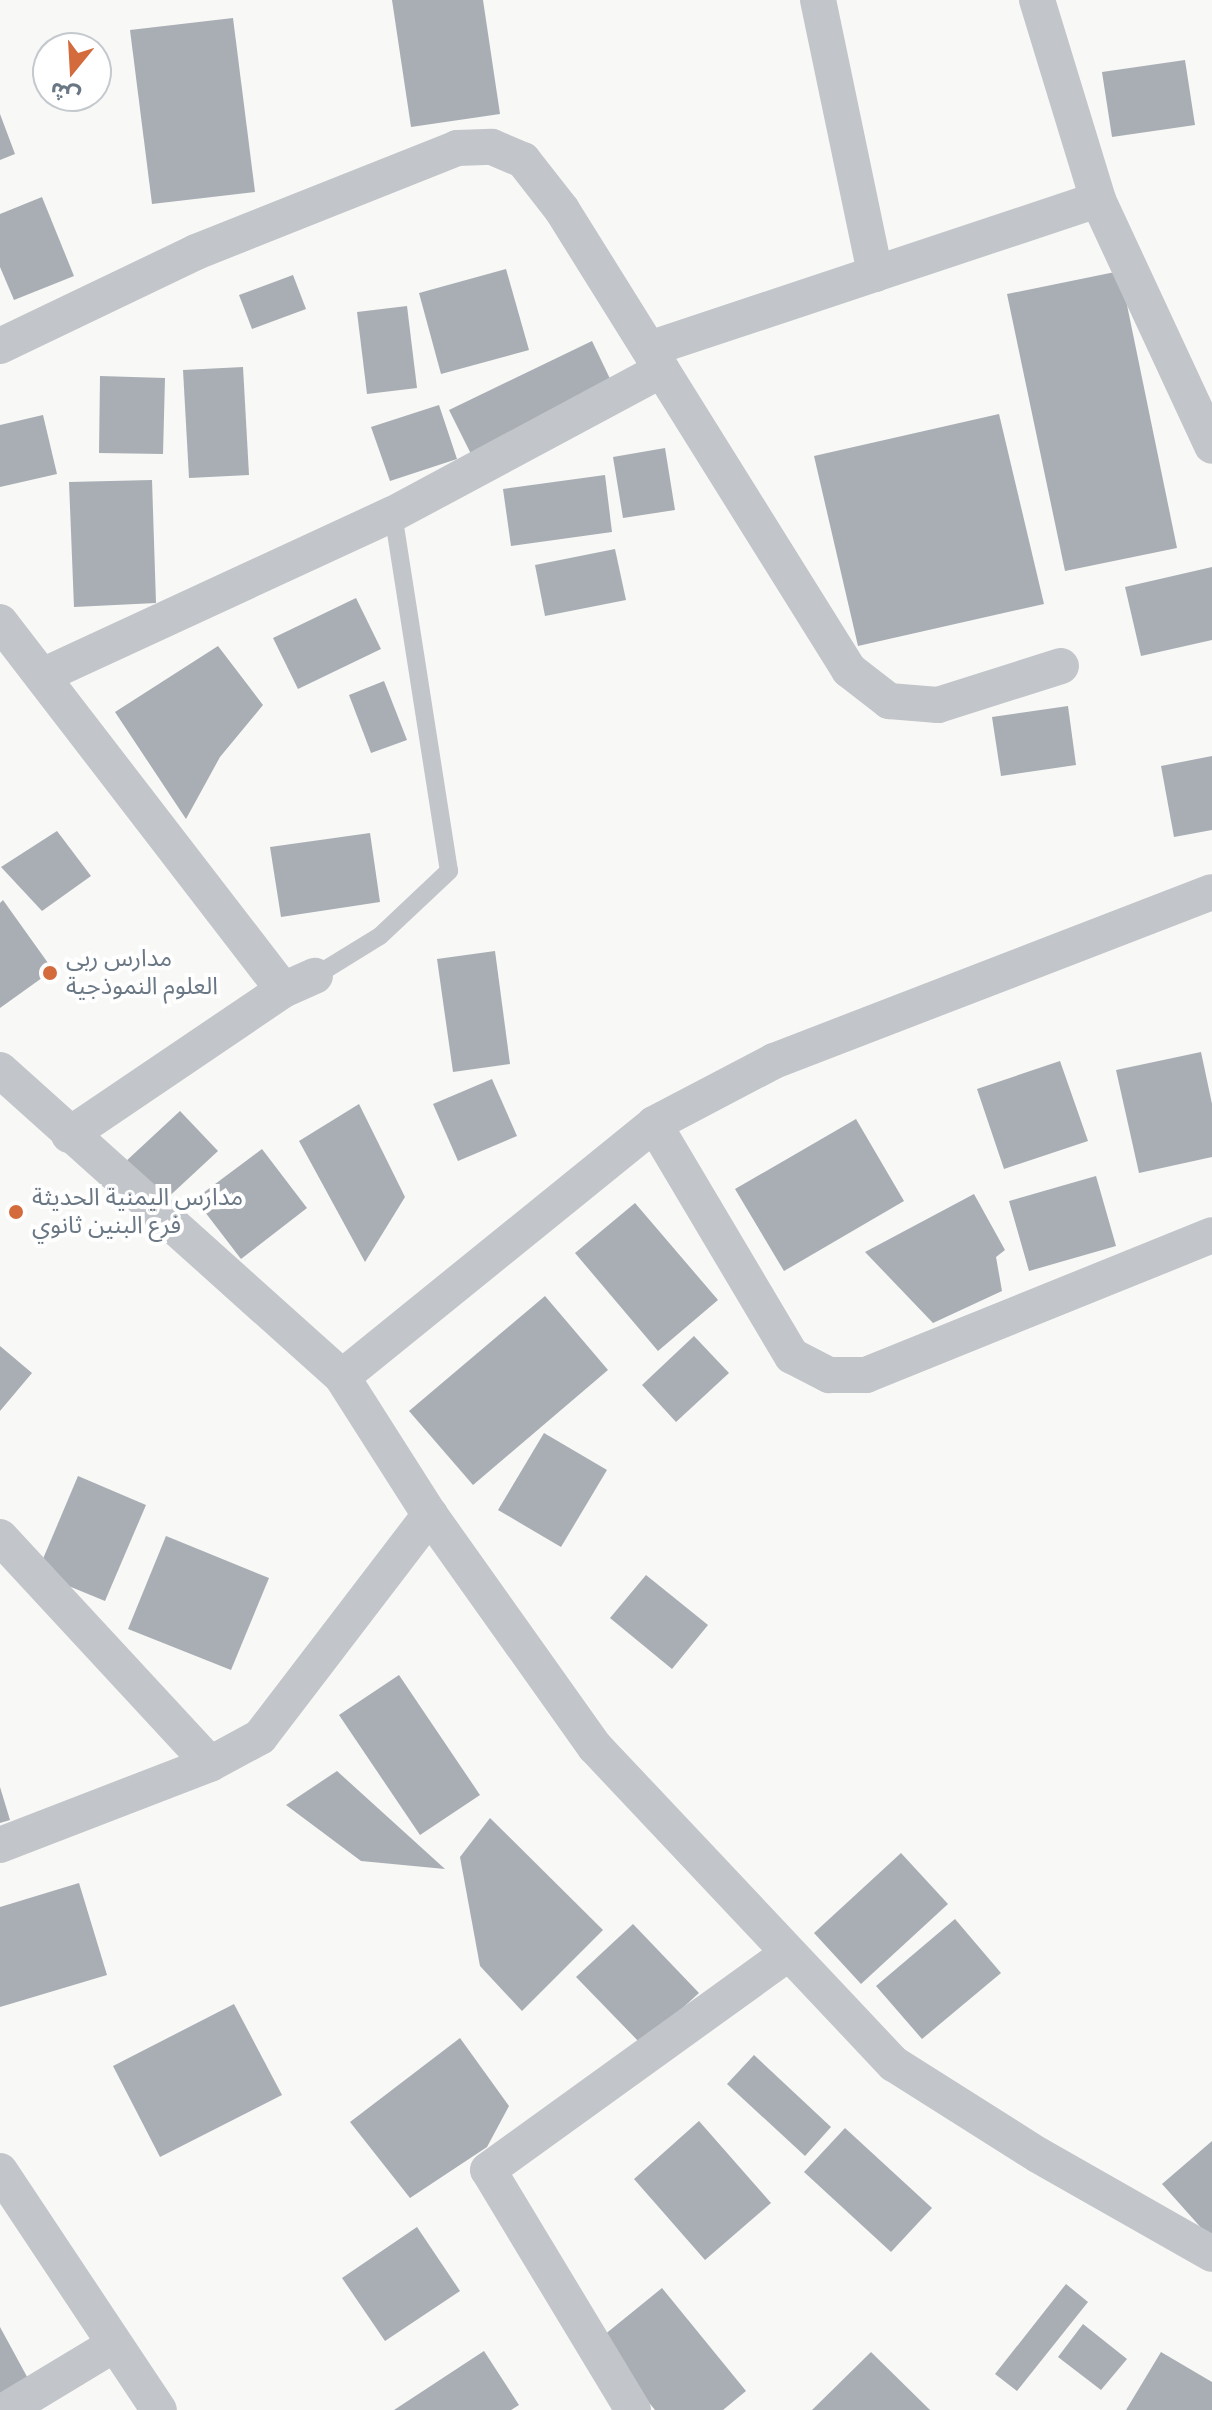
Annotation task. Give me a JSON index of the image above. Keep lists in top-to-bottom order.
{
  "places": ["مدارس ربى العلوم النموذجية", "مدارس اليمنية الحديثة فرع البنين ثانوي"],
  "north": "bottom"
}
